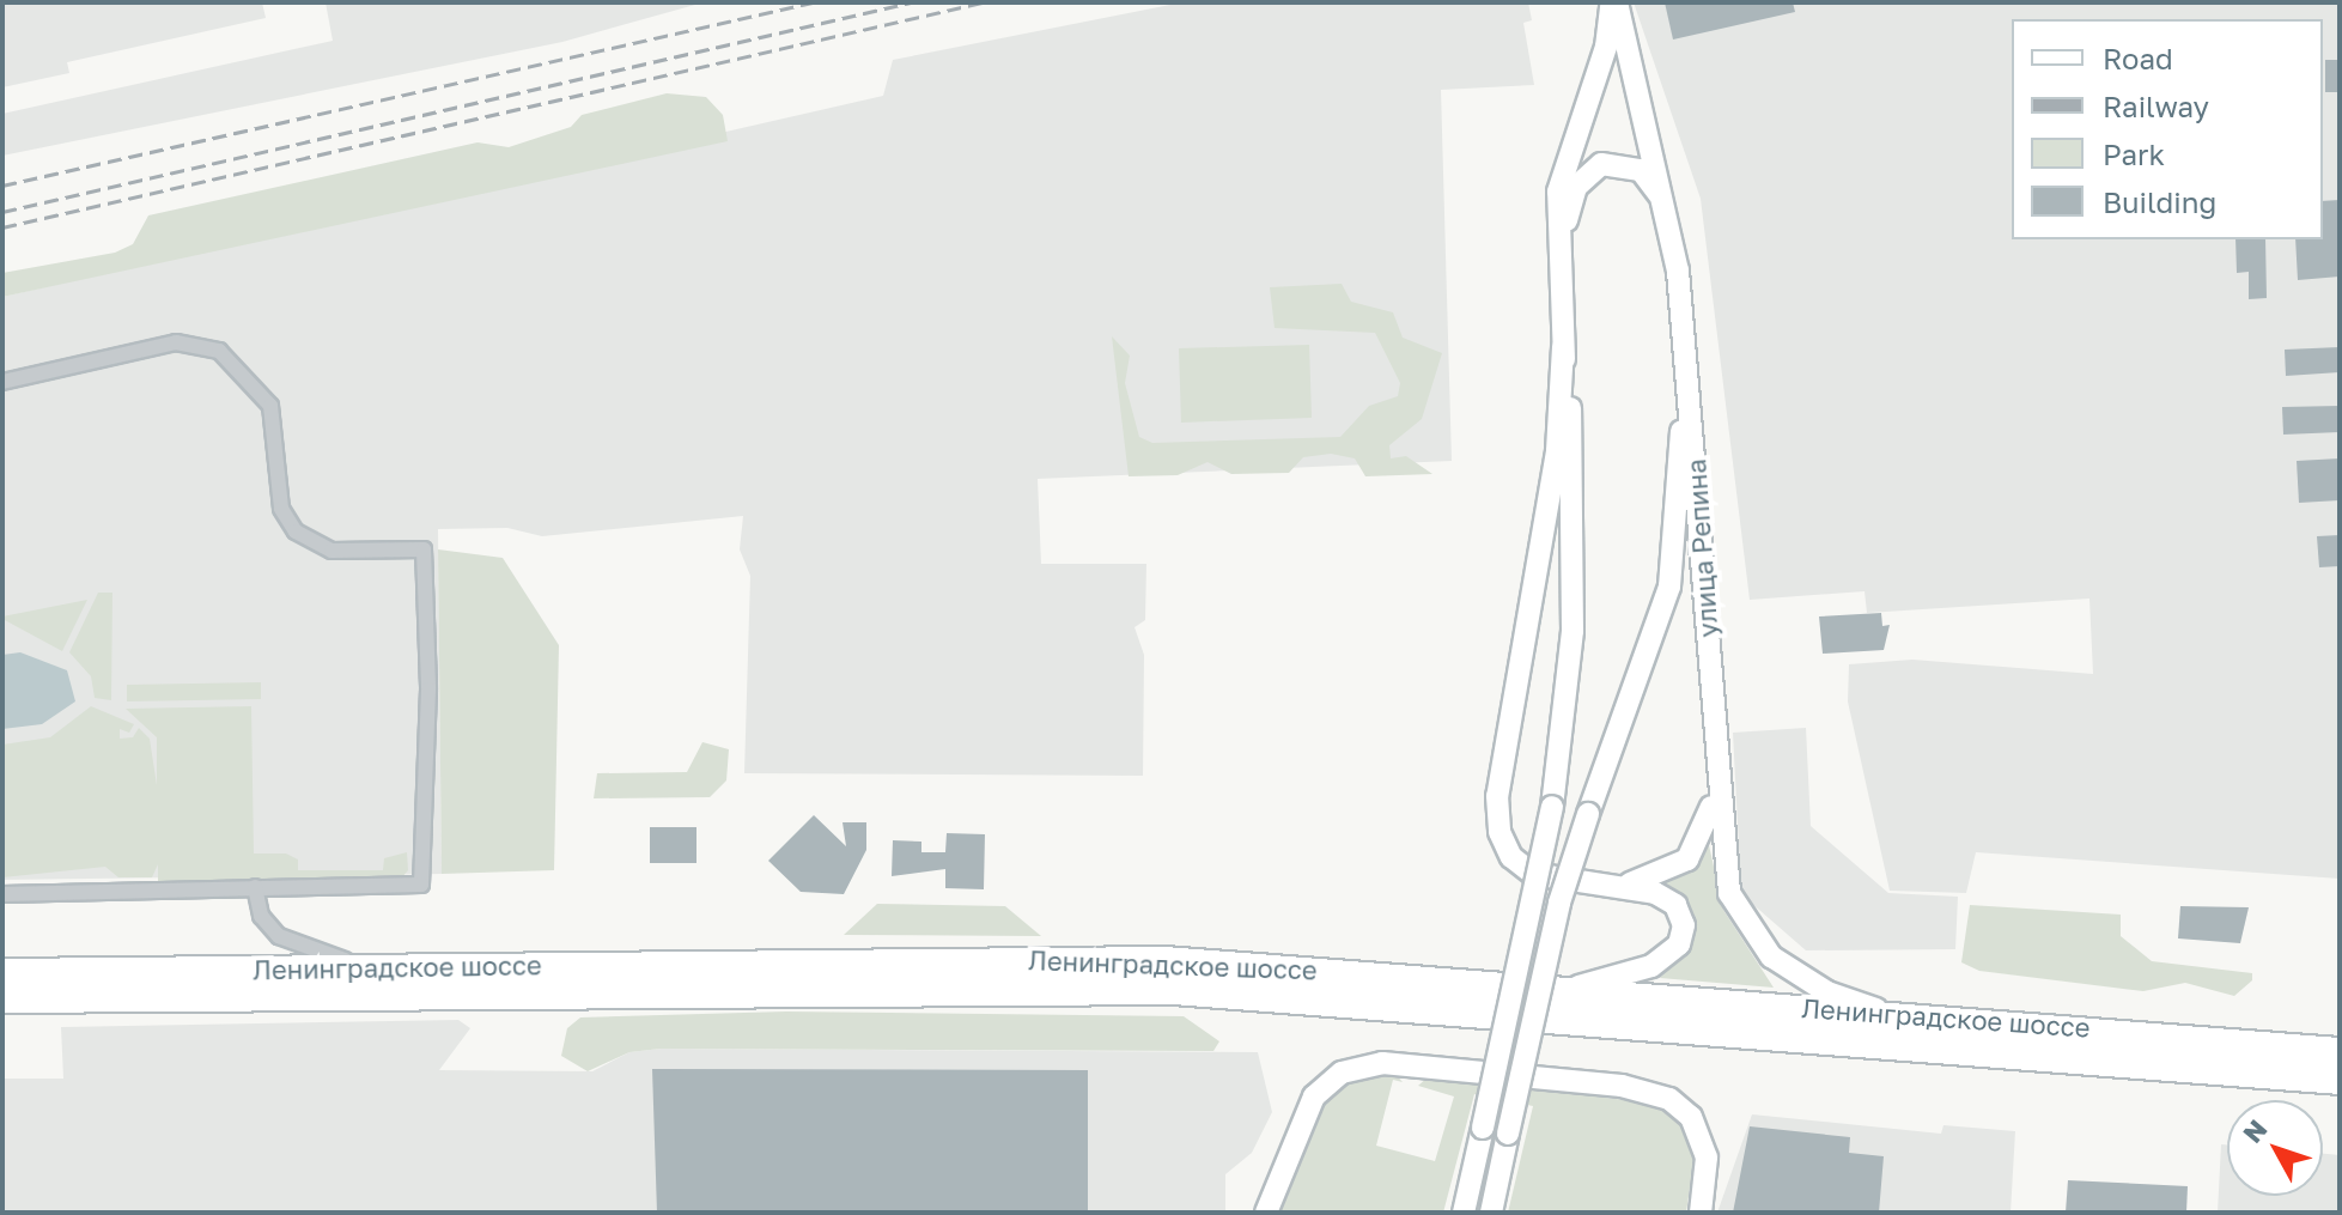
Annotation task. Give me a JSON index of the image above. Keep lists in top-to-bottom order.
{
  "streets": {
    "highway": ["Ленинградское шоссе"],
    "street": ["улица Репина"]
  },
  "crossings": [
    ["улица Репина", "Ленинградское шоссе"]
  ],
  "legend": [
    "Road",
    "Railway",
    "Park",
    "Building"
  ],
  "north": "top left"
}
